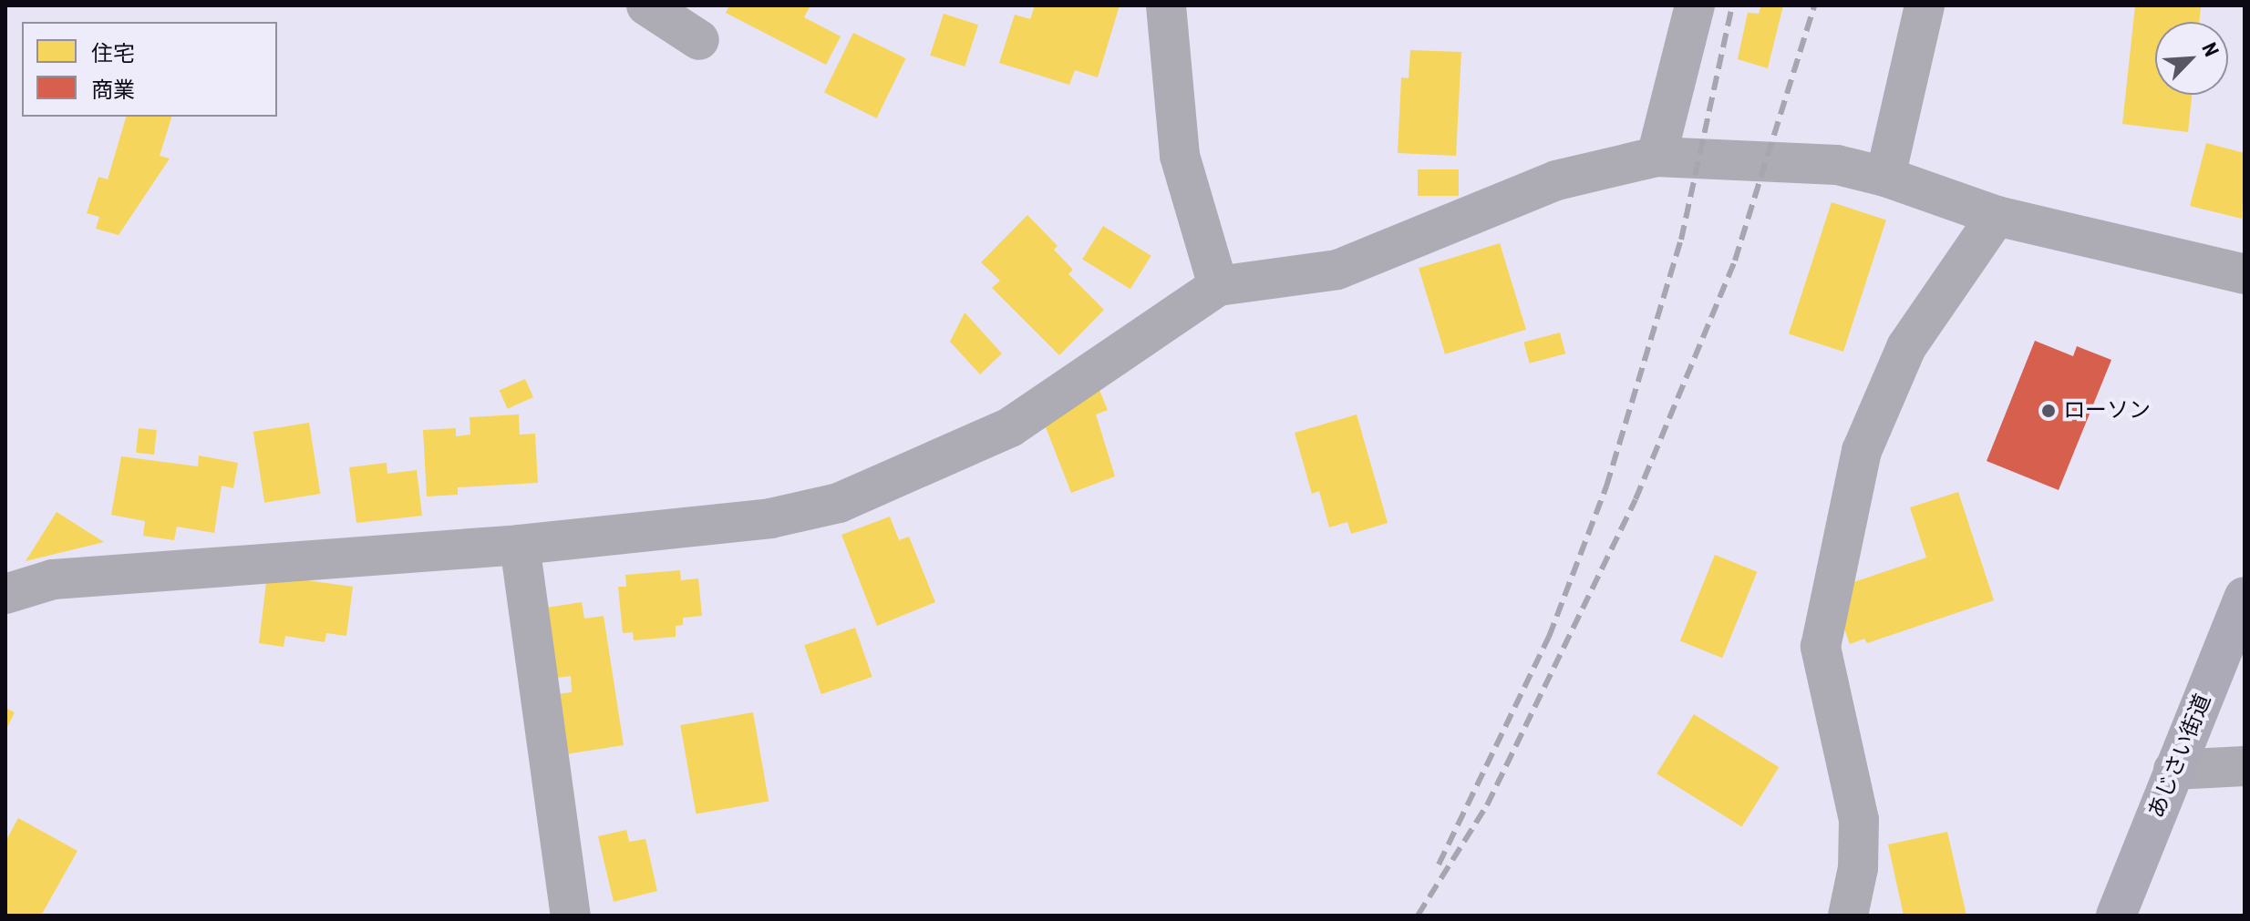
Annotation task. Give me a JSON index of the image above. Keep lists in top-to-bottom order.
{
  "streets": {
    "highway": ["あじさい街道"]
  },
  "places": ["ローソン"],
  "legend": ["住宅", "商業"],
  "north": "top right"
}
